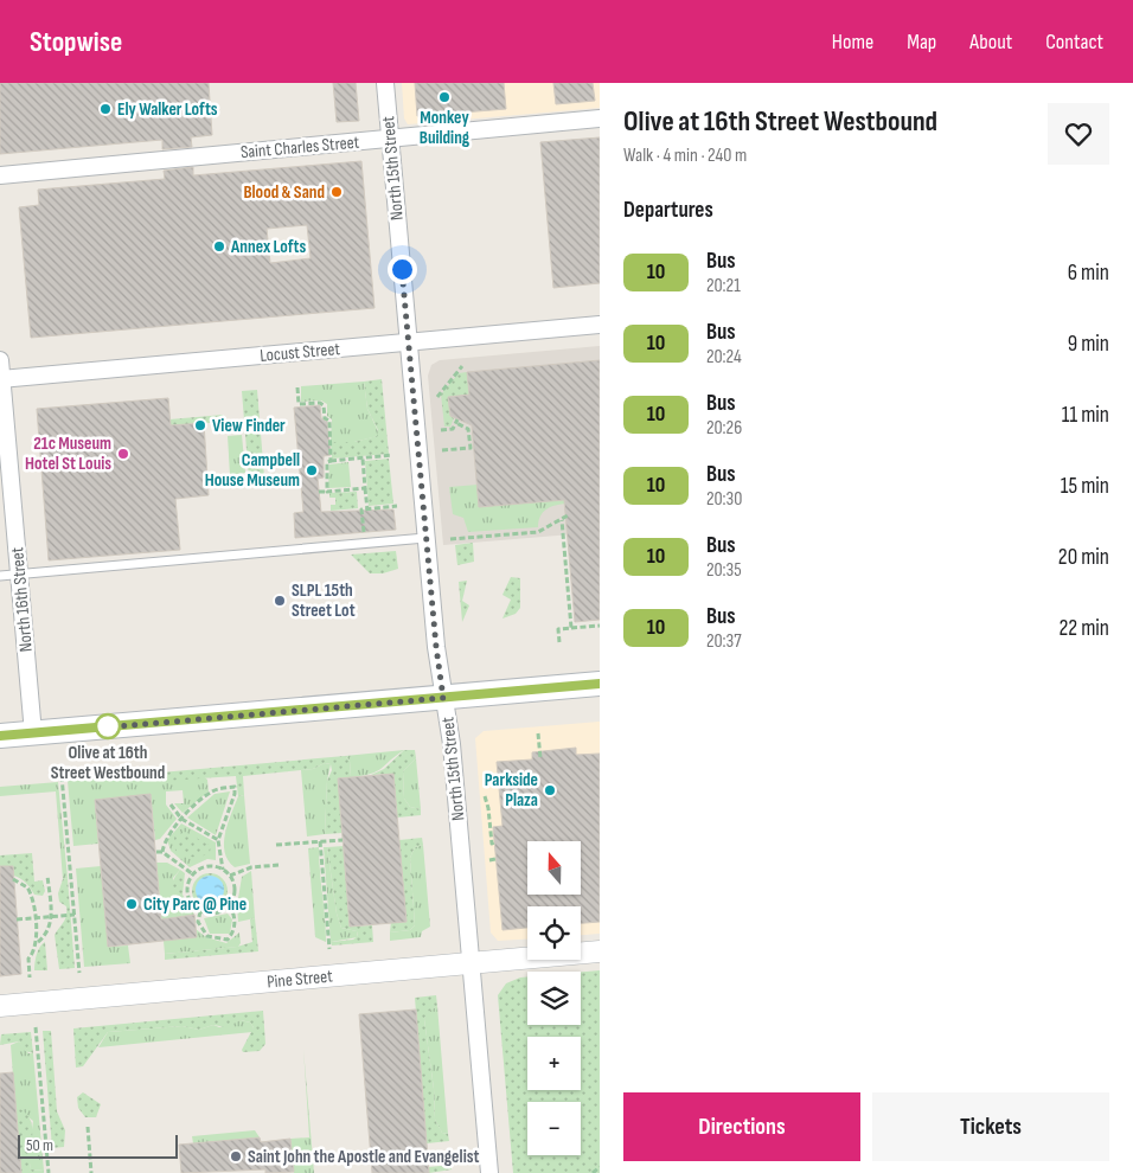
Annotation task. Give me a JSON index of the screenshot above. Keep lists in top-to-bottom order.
{
  "streets": {
    "street": [
      "Saint Charles Street",
      "North 15th Street",
      "Locust Street",
      "North 16th Street",
      "Pine Street"
    ]
  },
  "crossings": [
    ["Saint Charles Street", "North 15th Street"],
    ["North 15th Street", "Locust Street"],
    ["North 15th Street", "Pine Street"],
    ["Locust Street", "North 16th Street"]
  ],
  "places": [
    "Monkey Building",
    "Ely Walker Lofts",
    "Blood & Sand",
    "Annex Lofts",
    "View Finder",
    "21c Museum Hotel St Louis",
    "Campbell House Museum",
    "SLPL 15th Street Lot",
    "Olive at 16th Street Westbound",
    "Parkside Plaza",
    "City Parc @ Pine",
    "Saint John the Apostle and Evangelist"
  ],
  "lines": ["bus line 10"],
  "scale_bar": "50 m",
  "north": "top",
  "page": {
    "header": "Stopwise",
    "nav": [
      "Home",
      "Map",
      "About",
      "Contact"
    ],
    "heading": [
      ["Olive at 16th Street Westbound", "Walk · 4 min · 240 m"],
      "Departures"
    ],
    "list": [
      {
        "mark": "10",
        "name": "Bus",
        "note": "20:21",
        "value": "6 min"
      },
      {
        "mark": "10",
        "name": "Bus",
        "note": "20:24",
        "value": "9 min"
      },
      {
        "mark": "10",
        "name": "Bus",
        "note": "20:26",
        "value": "11 min"
      },
      {
        "mark": "10",
        "name": "Bus",
        "note": "20:30",
        "value": "15 min"
      },
      {
        "mark": "10",
        "name": "Bus",
        "note": "20:35",
        "value": "20 min"
      },
      {
        "mark": "10",
        "name": "Bus",
        "note": "20:37",
        "value": "22 min"
      }
    ],
    "map_buttons": ["+", "−"],
    "buttons": ["Directions", "Tickets"],
    "scale": "50 m"
  }
}
